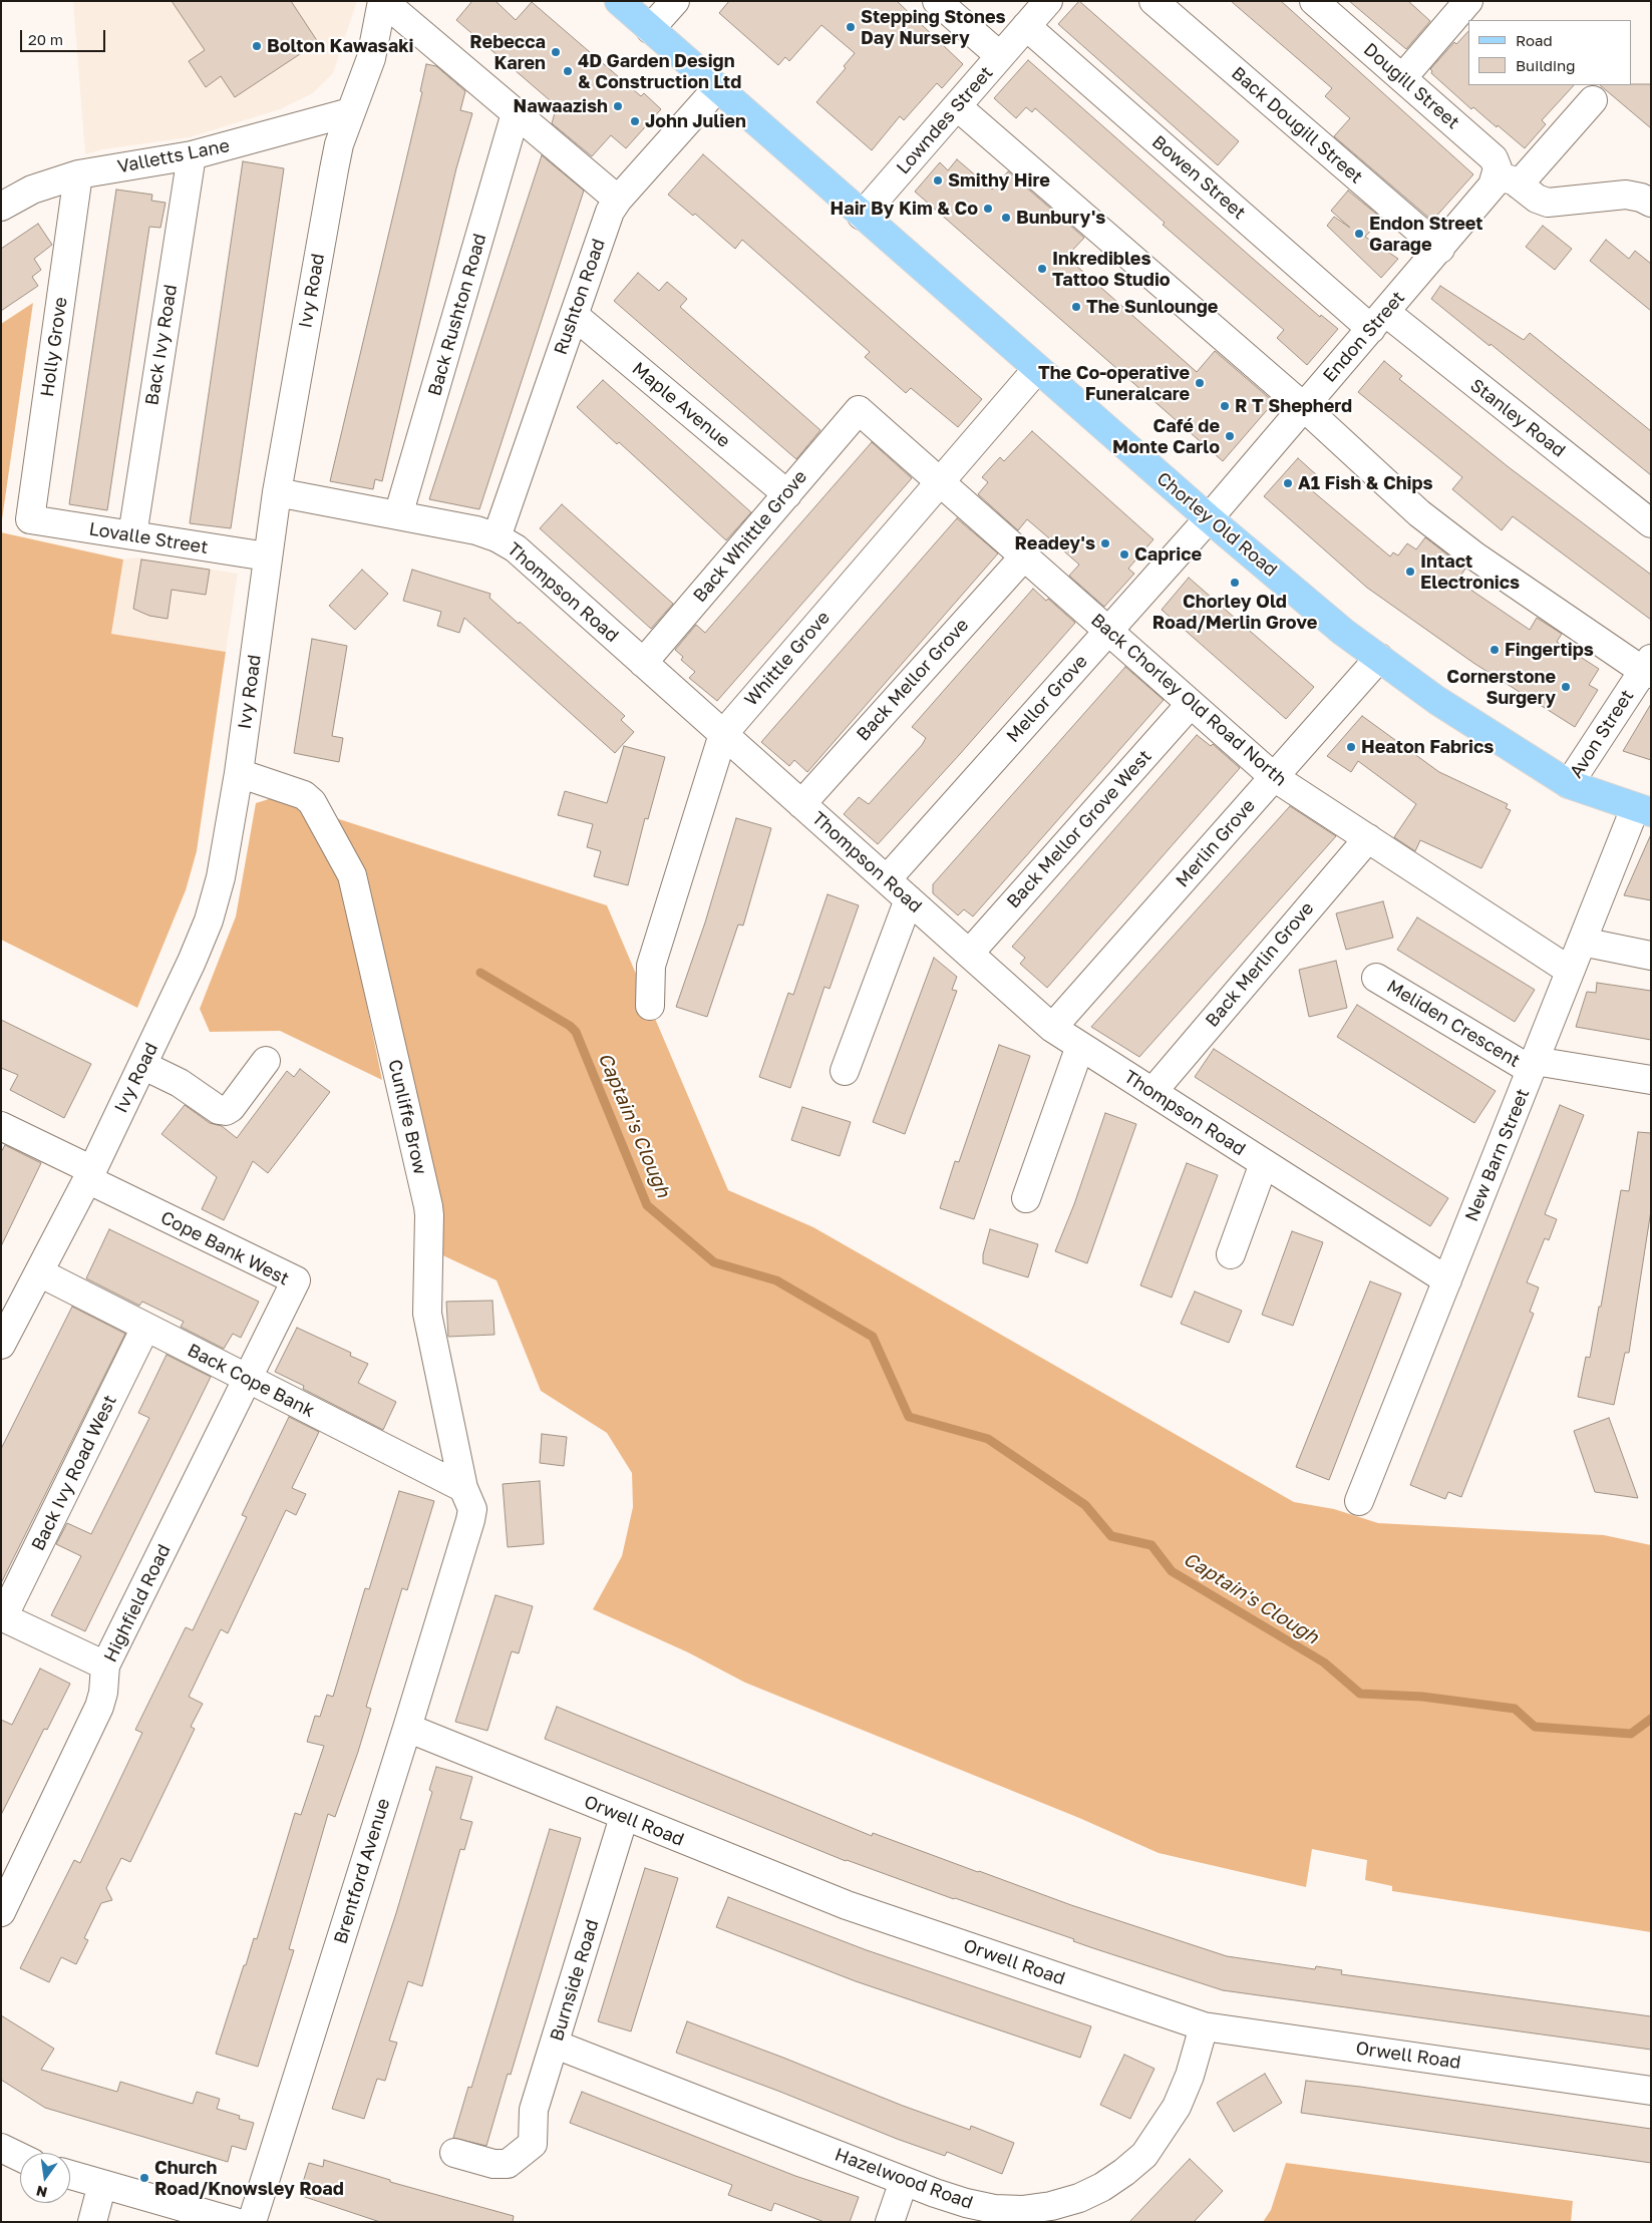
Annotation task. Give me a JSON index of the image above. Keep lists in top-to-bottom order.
{
  "streets": {
    "main road": ["Chorley Old Road"],
    "street": [
      "Dougill Street",
      "Lowndes Street",
      "Back Dougill Street",
      "Valletts Lane",
      "Bowen Street",
      "Ivy Road",
      "Rushton Road",
      "Back Rushton Road",
      "Endon Street",
      "Back Ivy Road",
      "Holly Grove",
      "Maple Avenue",
      "Stanley Road",
      "Back Whittle Grove",
      "Lovalle Street",
      "Thompson Road",
      "Whittle Grove",
      "Back Mellor Grove",
      "Mellor Grove",
      "Back Chorley Old Road North",
      "Avon Street",
      "Back Mellor Grove West",
      "Merlin Grove",
      "Back Merlin Grove",
      "Meliden Crescent",
      "Cunliffe Brow",
      "New Barn Street",
      "Cope Bank West",
      "Back Cope Bank",
      "Back Ivy Road West",
      "Highfield Road",
      "Orwell Road",
      "Brentford Avenue",
      "Burnside Road",
      "Hazelwood Road"
    ]
  },
  "crossings": [
    ["Dougill Street", "Endon Street"],
    ["Lowndes Street", "Bowen Street"],
    ["Lowndes Street", "Chorley Old Road"],
    ["Back Dougill Street", "Endon Street"],
    ["Valletts Lane", "Ivy Road"],
    ["Valletts Lane", "Back Ivy Road"],
    ["Valletts Lane", "Holly Grove"],
    ["Bowen Street", "Endon Street"],
    ["Bowen Street", "Stanley Road"],
    ["Ivy Road", "Lovalle Street"],
    ["Ivy Road", "Thompson Road"],
    ["Ivy Road", "Cunliffe Brow"],
    ["Ivy Road", "Cope Bank West"],
    ["Ivy Road", "Back Cope Bank"],
    ["Rushton Road", "Maple Avenue"],
    ["Rushton Road", "Chorley Old Road"],
    ["Rushton Road", "Thompson Road"],
    ["Back Rushton Road", "Thompson Road"],
    ["Endon Street", "Stanley Road"],
    ["Endon Street", "Chorley Old Road"],
    ["Endon Street", "Mellor Grove"],
    ["Back Ivy Road", "Lovalle Street"],
    ["Holly Grove", "Lovalle Street"],
    ["Maple Avenue", "Back Whittle Grove"],
    ["Chorley Old Road", "Whittle Grove"],
    ["Chorley Old Road", "Mellor Grove"],
    ["Chorley Old Road", "Avon Street"],
    ["Chorley Old Road", "Merlin Grove"],
    ["Chorley Old Road", "New Barn Street"],
    ["Back Whittle Grove", "Thompson Road"],
    ["Back Whittle Grove", "Back Chorley Old Road North"],
    ["Thompson Road", "Whittle Grove"],
    ["Thompson Road", "Back Mellor Grove"],
    ["Thompson Road", "Mellor Grove"],
    ["Thompson Road", "Back Mellor Grove West"],
    ["Thompson Road", "Merlin Grove"],
    ["Thompson Road", "Back Merlin Grove"],
    ["Thompson Road", "New Barn Street"],
    ["Whittle Grove", "Back Chorley Old Road North"],
    ["Back Mellor Grove", "Back Chorley Old Road North"],
    ["Mellor Grove", "Back Chorley Old Road North"],
    ["Back Chorley Old Road North", "Back Mellor Grove West"],
    ["Back Chorley Old Road North", "Merlin Grove"],
    ["Back Chorley Old Road North", "Back Merlin Grove"],
    ["Back Chorley Old Road North", "New Barn Street"],
    ["Meliden Crescent", "New Barn Street"],
    ["Cunliffe Brow", "Back Cope Bank"],
    ["Cunliffe Brow", "Brentford Avenue"],
    ["Cope Bank West", "Back Cope Bank"],
    ["Cope Bank West", "Highfield Road"],
    ["Back Cope Bank", "Back Ivy Road West"],
    ["Back Cope Bank", "Highfield Road"],
    ["Orwell Road", "Brentford Avenue"],
    ["Orwell Road", "Burnside Road"],
    ["Orwell Road", "Hazelwood Road"],
    ["Burnside Road", "Hazelwood Road"]
  ],
  "water": ["Captain's Clough"],
  "places": [
    "Stepping Stones Day Nursery",
    "Bolton Kawasaki",
    "Rebecca Karen",
    "4D Garden Design & Construction Ltd",
    "Nawaazish",
    "John Julien",
    "Smithy Hire",
    "Hair By Kim & Co",
    "Bunbury's",
    "Endon Street Garage",
    "Inkredibles Tattoo Studio",
    "The Sunlounge",
    "The Co-operative Funeralcare",
    "R T Shepherd",
    "Café de Monte Carlo",
    "A1 Fish & Chips",
    "Readey's",
    "Caprice",
    "Intact Electronics",
    "Chorley Old Road/Merlin Grove",
    "Fingertips",
    "Cornerstone Surgery",
    "Heaton Fabrics",
    "Church Road/Knowsley Road"
  ],
  "legend": ["Road", "Building"],
  "scale_bar": "20 m",
  "north": "bottom"
}
